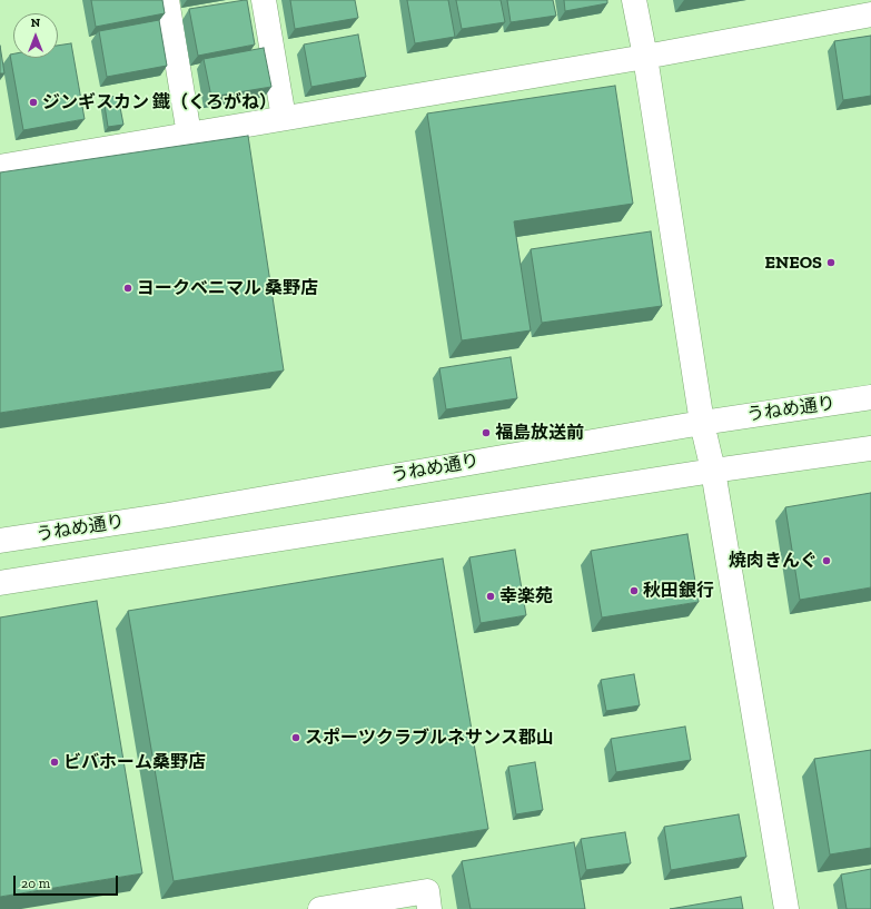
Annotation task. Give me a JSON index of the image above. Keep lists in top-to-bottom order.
{
  "streets": {
    "street": ["うねめ通り"]
  },
  "places": [
    "ジンギスカン 鐡（くろがね）",
    "ENEOS",
    "ヨークベニマル 桑野店",
    "福島放送前",
    "焼肉きんぐ",
    "秋田銀行",
    "幸楽苑",
    "スポーツクラブルネサンス郡山",
    "ビバホーム桑野店"
  ],
  "scale_bar": "20 m",
  "north": "top"
}
